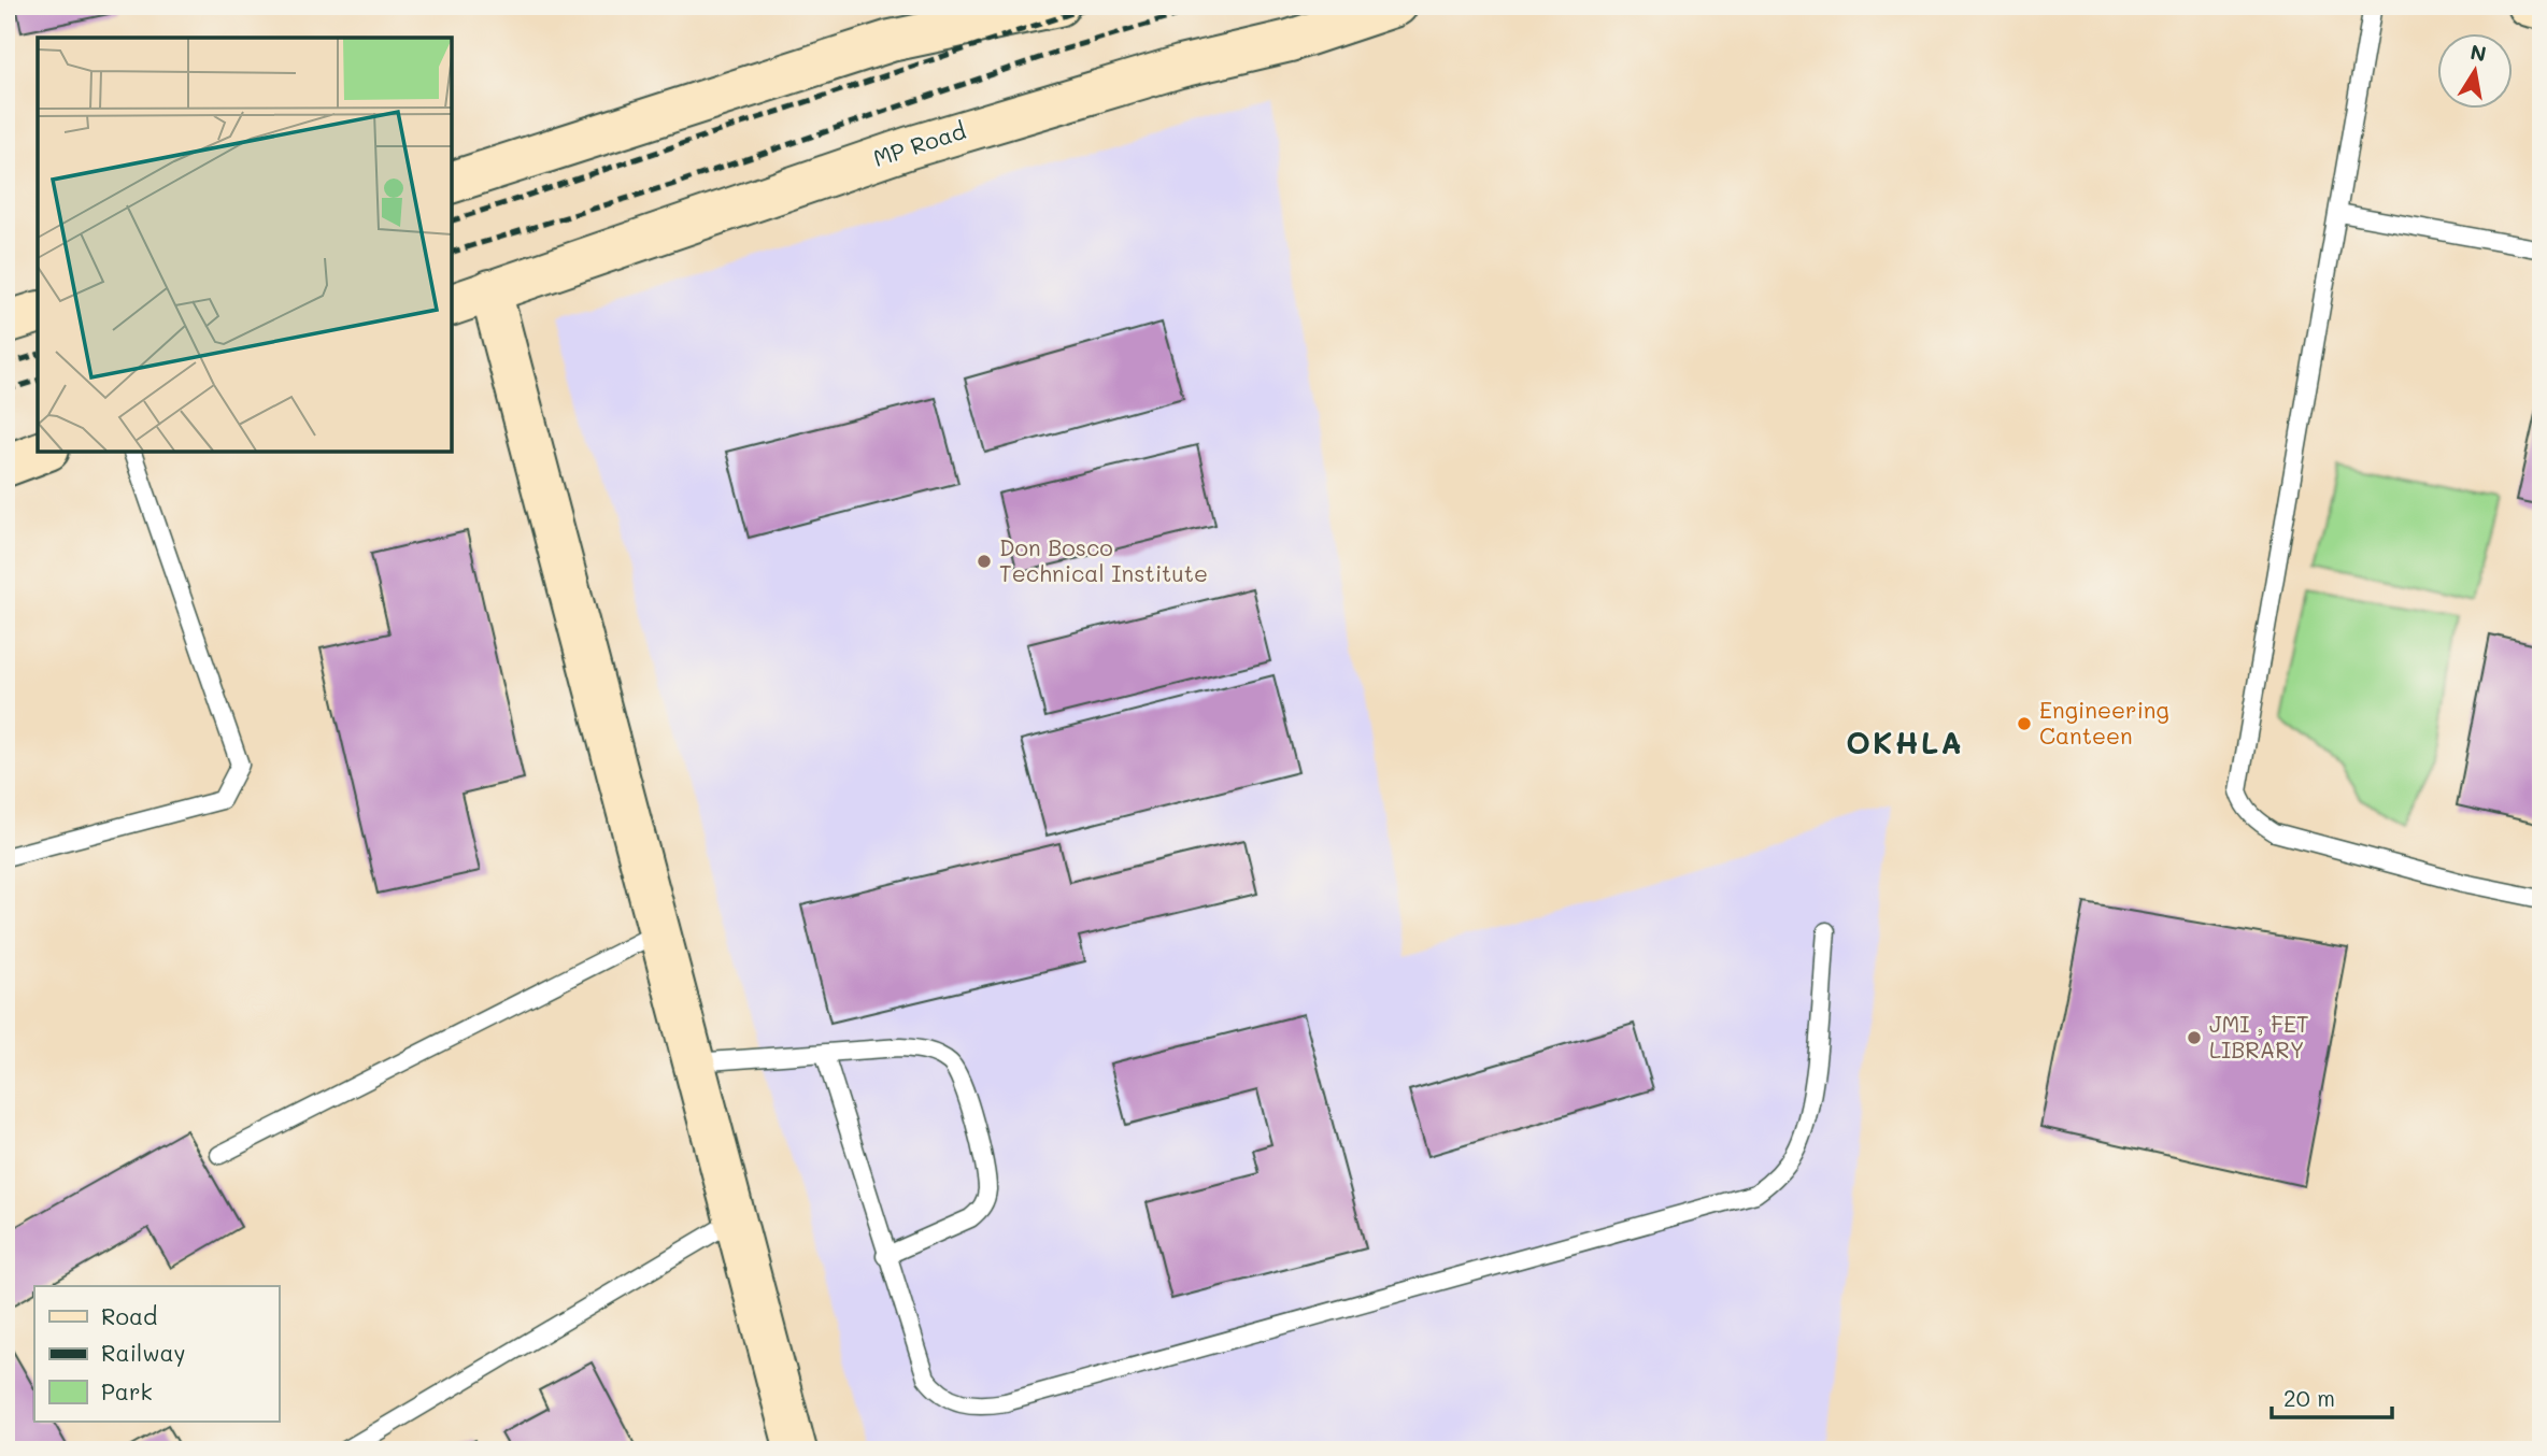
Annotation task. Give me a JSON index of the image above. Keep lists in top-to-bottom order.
{
  "streets": {
    "main road": ["MP Road"]
  },
  "districts": ["OKHLA"],
  "places": ["Don Bosco Technical Institute", "Engineering Canteen", "JMI , FET LIBRARY"],
  "legend": ["Road", "Railway", "Park"],
  "scale_bar": "20 m",
  "north": "top"
}
